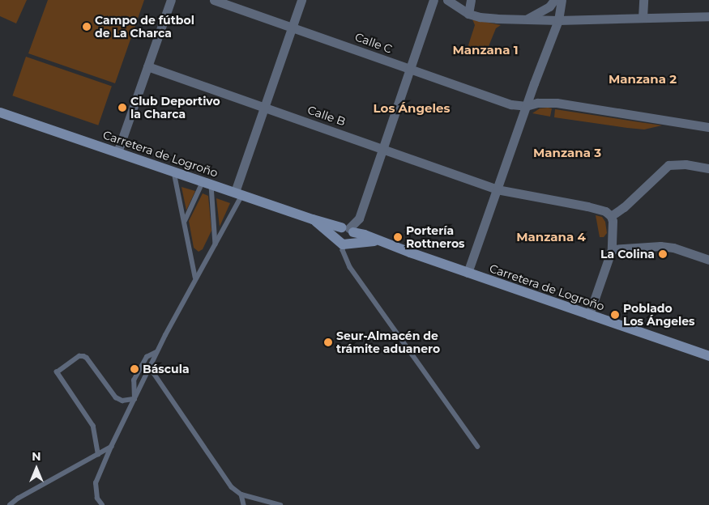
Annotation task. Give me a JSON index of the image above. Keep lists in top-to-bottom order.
{
  "streets": {
    "main road": ["Carretera de Logroño"],
    "street": ["Calle C", "Calle B"]
  },
  "districts": [
    "Manzana 1",
    "Manzana 2",
    "Los Ángeles",
    "Manzana 3",
    "Manzana 4"
  ],
  "places": [
    "Campo de fútbol de La Charca",
    "Club Deportivo la Charca",
    "Portería Rottneros",
    "La Colina",
    "Poblado Los Ángeles",
    "Seur-Almacén de trámite aduanero",
    "Báscula"
  ],
  "north": "top"
}
